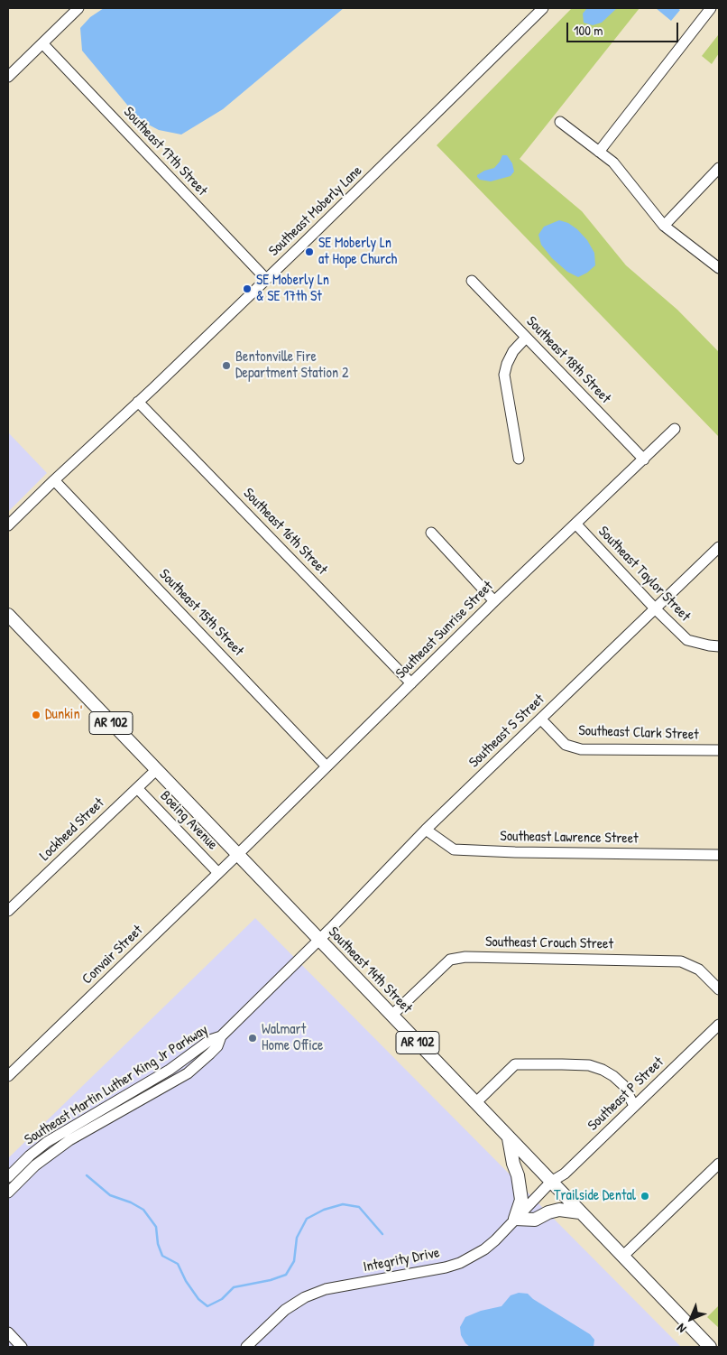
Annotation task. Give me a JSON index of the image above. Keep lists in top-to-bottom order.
{
  "streets": {
    "main road": ["AR 102", "Southeast 14th Street"],
    "street": [
      "Southeast 17th Street",
      "Southeast Moberly Lane",
      "Southeast 18th Street",
      "Southeast 16th Street",
      "Southeast Taylor Street",
      "Southeast 15th Street",
      "Southeast Sunrise Street",
      "Southeast S Street",
      "Southeast Clark Street",
      "Boeing Avenue",
      "Lockheed Street",
      "Southeast Lawrence Street",
      "Southeast Crouch Street",
      "Convair Street",
      "Southeast Martin Luther King Jr Parkway",
      "Southeast P Street",
      "Integrity Drive"
    ]
  },
  "crossings": [
    ["Southeast 17th Street", "Southeast Moberly Lane"],
    ["Southeast Moberly Lane", "Southeast 16th Street"],
    ["Southeast Moberly Lane", "Southeast 15th Street"],
    ["Southeast 18th Street", "Southeast Sunrise Street"],
    ["Southeast 16th Street", "Southeast Sunrise Street"],
    ["Southeast Taylor Street", "Southeast Sunrise Street"],
    ["Southeast Taylor Street", "Southeast S Street"],
    ["Southeast 15th Street", "Southeast Sunrise Street"],
    ["Southeast Sunrise Street", "Convair Street"],
    ["Southeast Sunrise Street", "Southeast 14th Street"],
    ["Southeast S Street", "Southeast Clark Street"],
    ["Southeast S Street", "Southeast Lawrence Street"],
    ["Southeast S Street", "Southeast 14th Street"],
    ["Southeast S Street", "Southeast Martin Luther King Jr Parkway"],
    ["Boeing Avenue", "Lockheed Street"],
    ["Boeing Avenue", "Convair Street"],
    ["Lockheed Street", "Southeast 14th Street"],
    ["Southeast Crouch Street", "Southeast 14th Street"],
    ["Convair Street", "Southeast 14th Street"],
    ["Southeast 14th Street", "Southeast Martin Luther King Jr Parkway"],
    ["Southeast 14th Street", "Southeast P Street"],
    ["Southeast 14th Street", "Integrity Drive"],
    ["Southeast P Street", "Integrity Drive"]
  ],
  "places": [
    "SE Moberly Ln at Hope Church",
    "SE Moberly Ln & SE 17th St",
    "Bentonville Fire Department Station 2",
    "Dunkin'",
    "Walmart Home Office",
    "Trailside Dental"
  ],
  "scale_bar": "100 m",
  "north": "bottom left"
}
